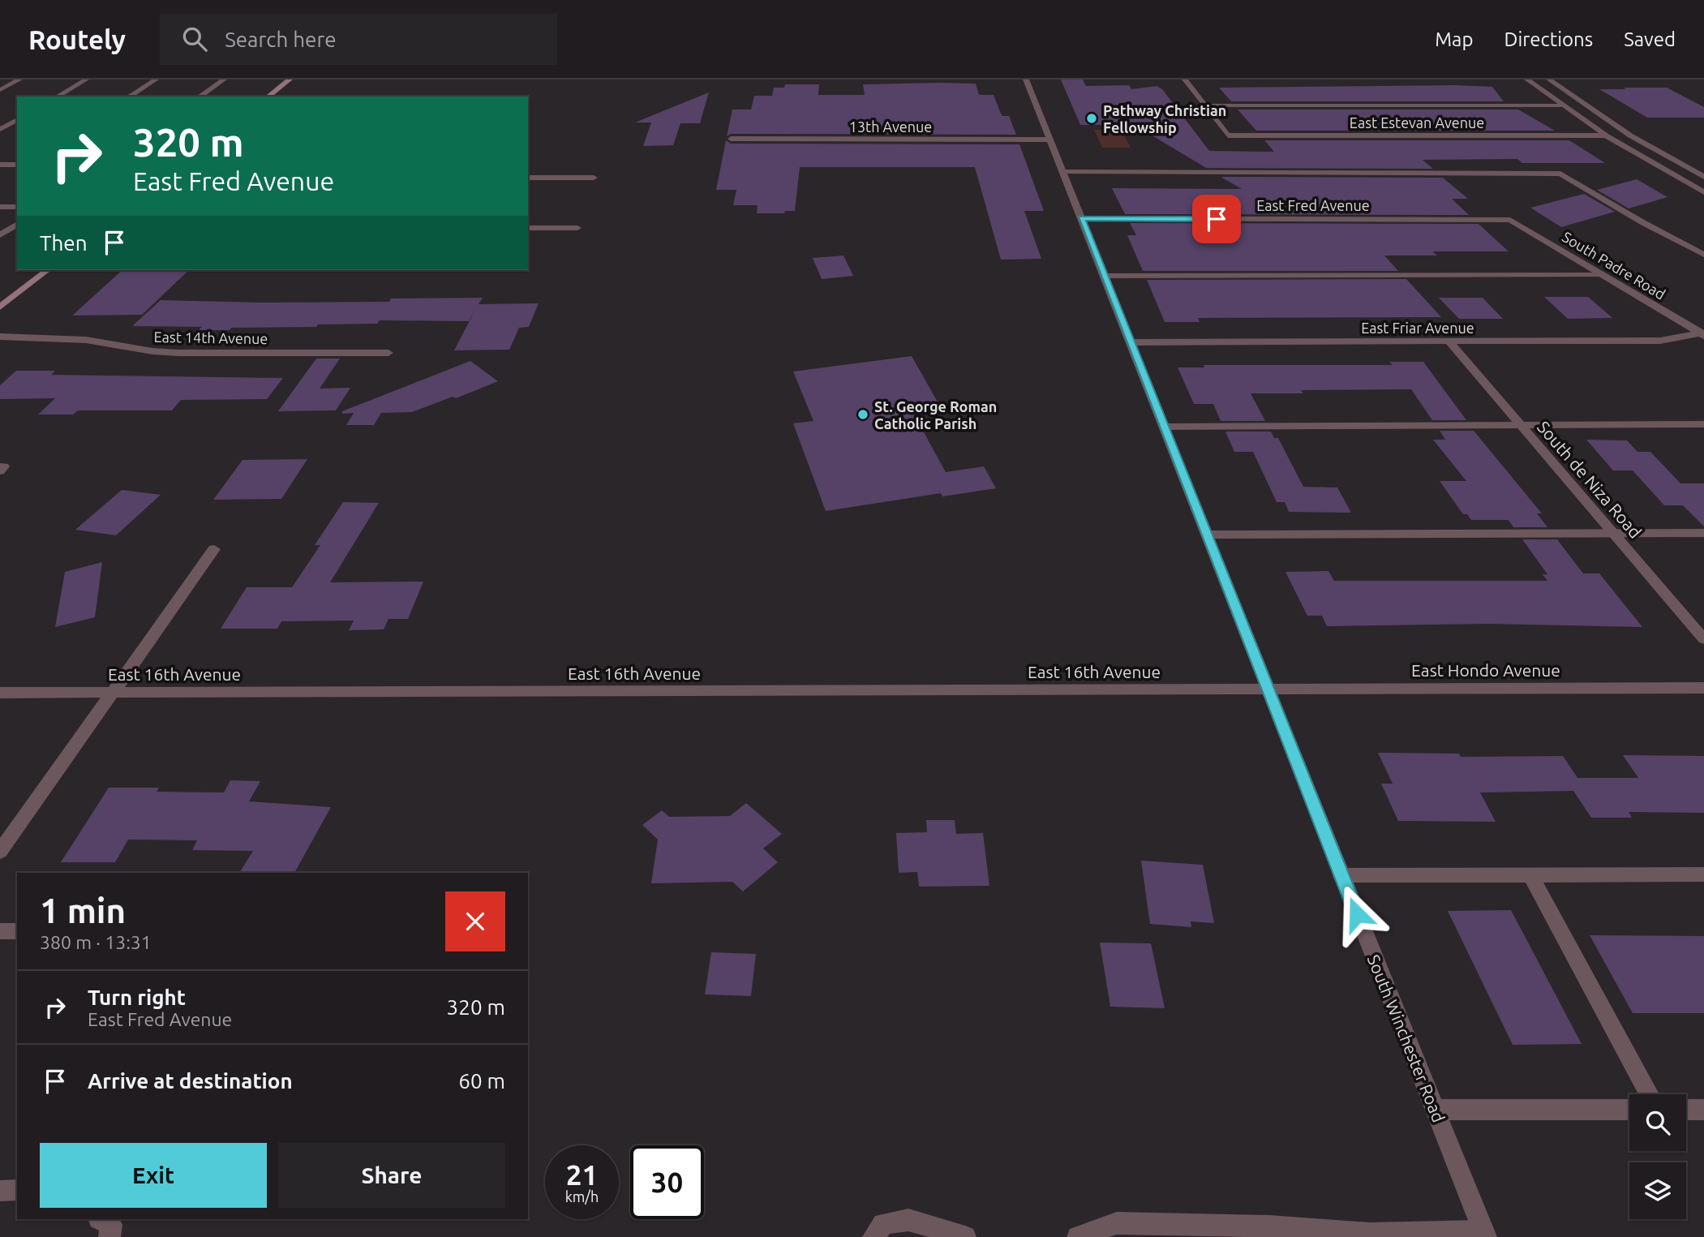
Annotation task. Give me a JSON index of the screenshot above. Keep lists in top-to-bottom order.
{
  "streets": {
    "street": [
      "East Estevan Avenue",
      "13th Avenue",
      "East Fred Avenue",
      "South Padre Road",
      "East Friar Avenue",
      "East 14th Avenue",
      "South de Niza Road",
      "East Hondo Avenue",
      "East 16th Avenue",
      "South Winchester Road"
    ]
  },
  "crossings": [
    ["13th Avenue", "South Winchester Road"],
    ["East Fred Avenue", "South Padre Road"],
    ["East Fred Avenue", "South Winchester Road"],
    ["South Padre Road", "East Friar Avenue"],
    ["East Friar Avenue", "South de Niza Road"],
    ["East Friar Avenue", "South Winchester Road"],
    ["East Hondo Avenue", "East 16th Avenue"],
    ["East Hondo Avenue", "South Winchester Road"],
    ["East 16th Avenue", "South Winchester Road"]
  ],
  "places": ["Pathway Christian Fellowship", "St. George Roman Catholic Parish"],
  "page": {
    "header": "Routely",
    "search": "Search here",
    "nav": ["Map", "Directions", "Saved"],
    "turn": ["320 m", "East Fred Avenue"],
    "then": "Then",
    "heading": ["1 min", "380 m · 13:31"],
    "list": [
      {
        "name": "Turn right",
        "note": "East Fred Avenue",
        "value": "320 m"
      },
      {
        "name": "Arrive at destination",
        "value": "60 m"
      }
    ],
    "buttons": ["Exit", "Share"],
    "speed": "21 km/h",
    "limit": "30"
  }
}
